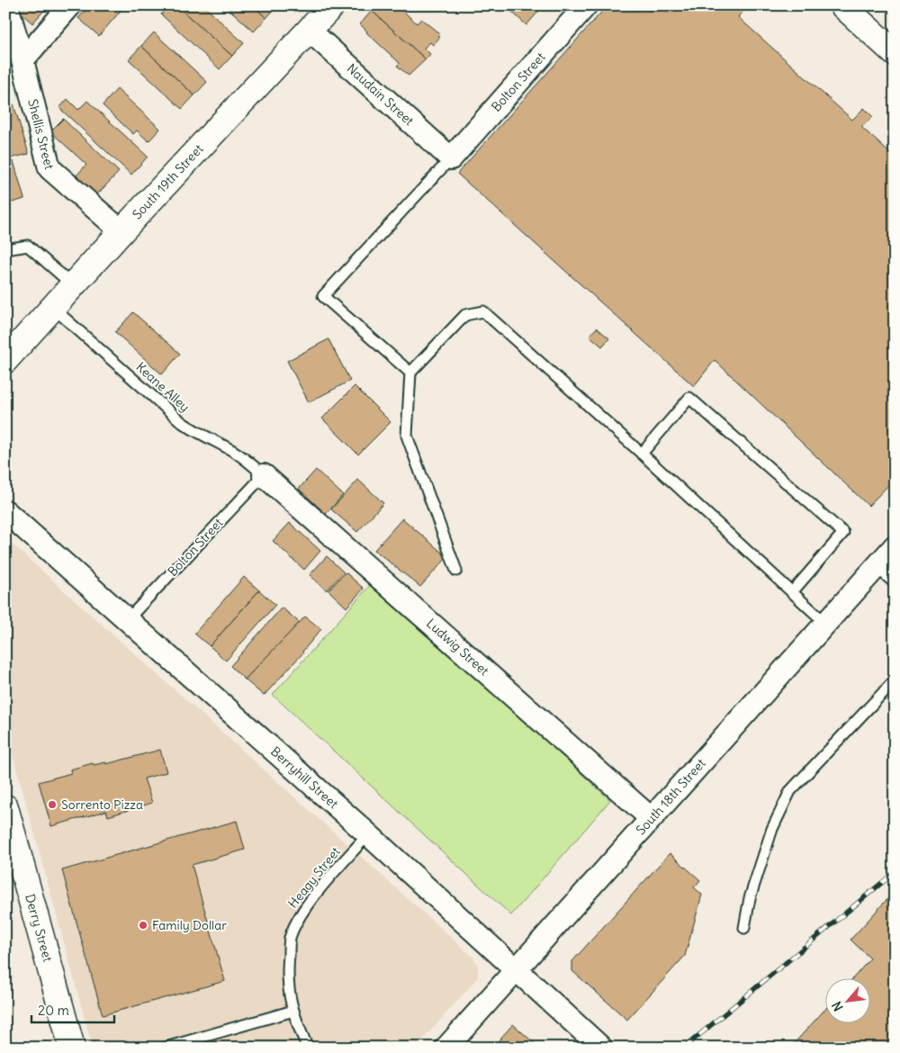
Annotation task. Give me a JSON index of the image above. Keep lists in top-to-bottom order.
{
  "streets": {
    "main road": ["South 19th Street", "Derry Street"],
    "street": [
      "Bolton Street",
      "Naudain Street",
      "Shellis Street",
      "Ludwig Street",
      "Berryhill Street",
      "South 18th Street"
    ],
    "lane": ["Keane Alley", "Heagy Street"]
  },
  "crossings": [
    ["Bolton Street", "Naudain Street"],
    ["Bolton Street", "Keane Alley"],
    ["Bolton Street", "Ludwig Street"],
    ["Bolton Street", "Berryhill Street"],
    ["Naudain Street", "South 19th Street"],
    ["Shellis Street", "South 19th Street"],
    ["South 19th Street", "Keane Alley"],
    ["Keane Alley", "Ludwig Street"],
    ["Ludwig Street", "South 18th Street"],
    ["Berryhill Street", "South 18th Street"],
    ["Berryhill Street", "Heagy Street"]
  ],
  "places": ["Sorrento Pizza", "Family Dollar"],
  "scale_bar": "20 m",
  "north": "bottom left"
}
